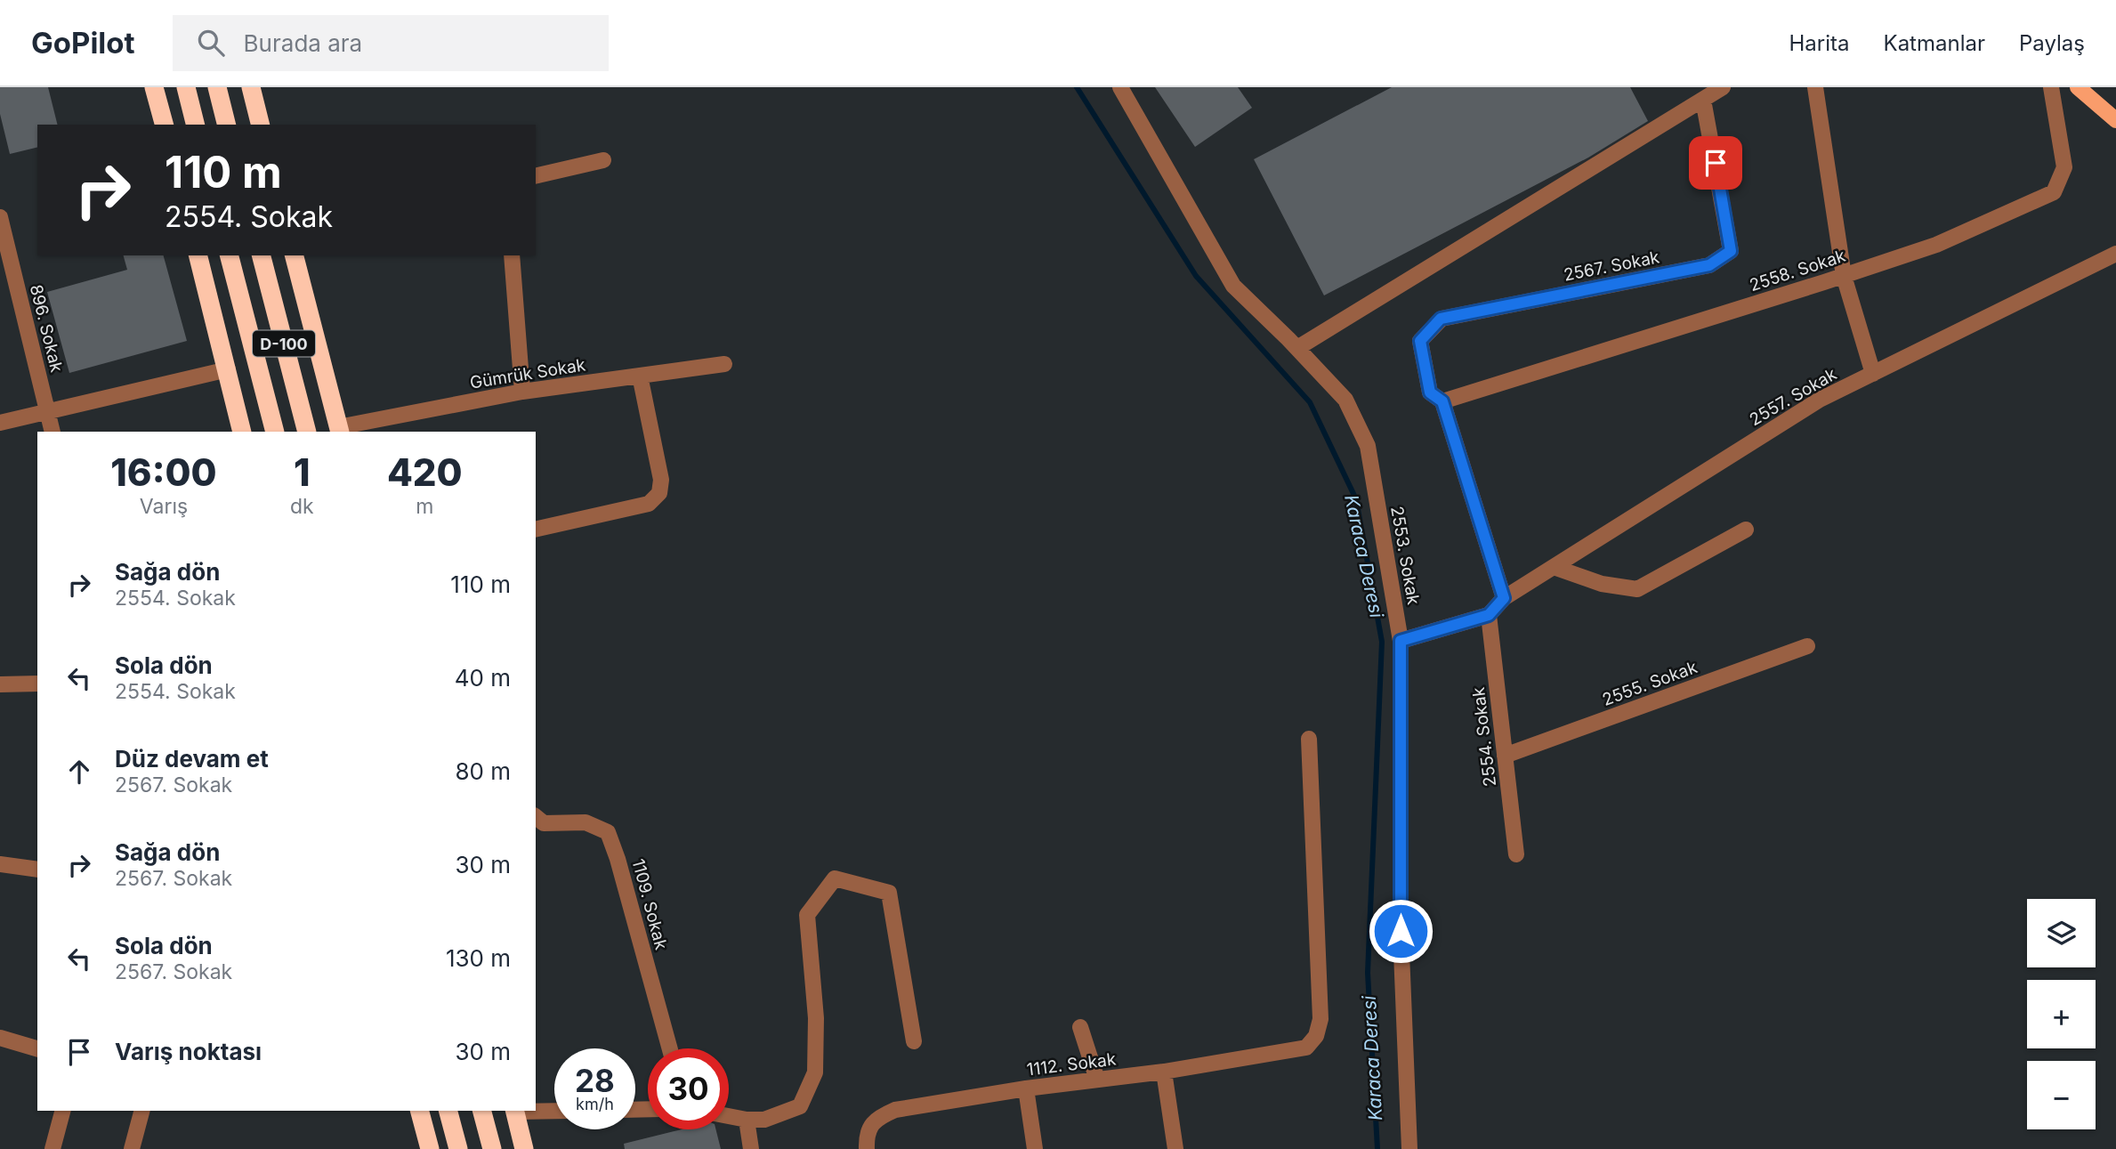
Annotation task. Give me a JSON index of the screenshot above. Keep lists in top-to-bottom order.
{
  "streets": {
    "highway": ["D-100"],
    "street": [
      "2567. Sokak",
      "2558. Sokak",
      "896. Sokak",
      "Gümrük Sokak",
      "2557. Sokak",
      "2553. Sokak",
      "2555. Sokak",
      "2554. Sokak",
      "1109. Sokak",
      "1112. Sokak"
    ]
  },
  "crossings": [
    ["2567. Sokak", "2558. Sokak"],
    ["2555. Sokak", "2554. Sokak"]
  ],
  "water": ["Karaca Deresi"],
  "page": {
    "header": "GoPilot",
    "search": "Burada ara",
    "nav": ["Harita", "Katmanlar", "Paylaş"],
    "turn": ["110 m", "2554. Sokak"],
    "eta": [
      "16:00",
      "Varış",
      "1",
      "dk",
      "420",
      "m"
    ],
    "list": [
      {
        "name": "Sağa dön",
        "note": "2554. Sokak",
        "value": "110 m"
      },
      {
        "name": "Sola dön",
        "note": "2554. Sokak",
        "value": "40 m"
      },
      {
        "name": "Düz devam et",
        "note": "2567. Sokak",
        "value": "80 m"
      },
      {
        "name": "Sağa dön",
        "note": "2567. Sokak",
        "value": "30 m"
      },
      {
        "name": "Sola dön",
        "note": "2567. Sokak",
        "value": "130 m"
      },
      {
        "name": "Varış noktası",
        "value": "30 m"
      }
    ],
    "map_buttons": ["+", "−"],
    "speed": "28 km/h",
    "limit": "30"
  }
}
